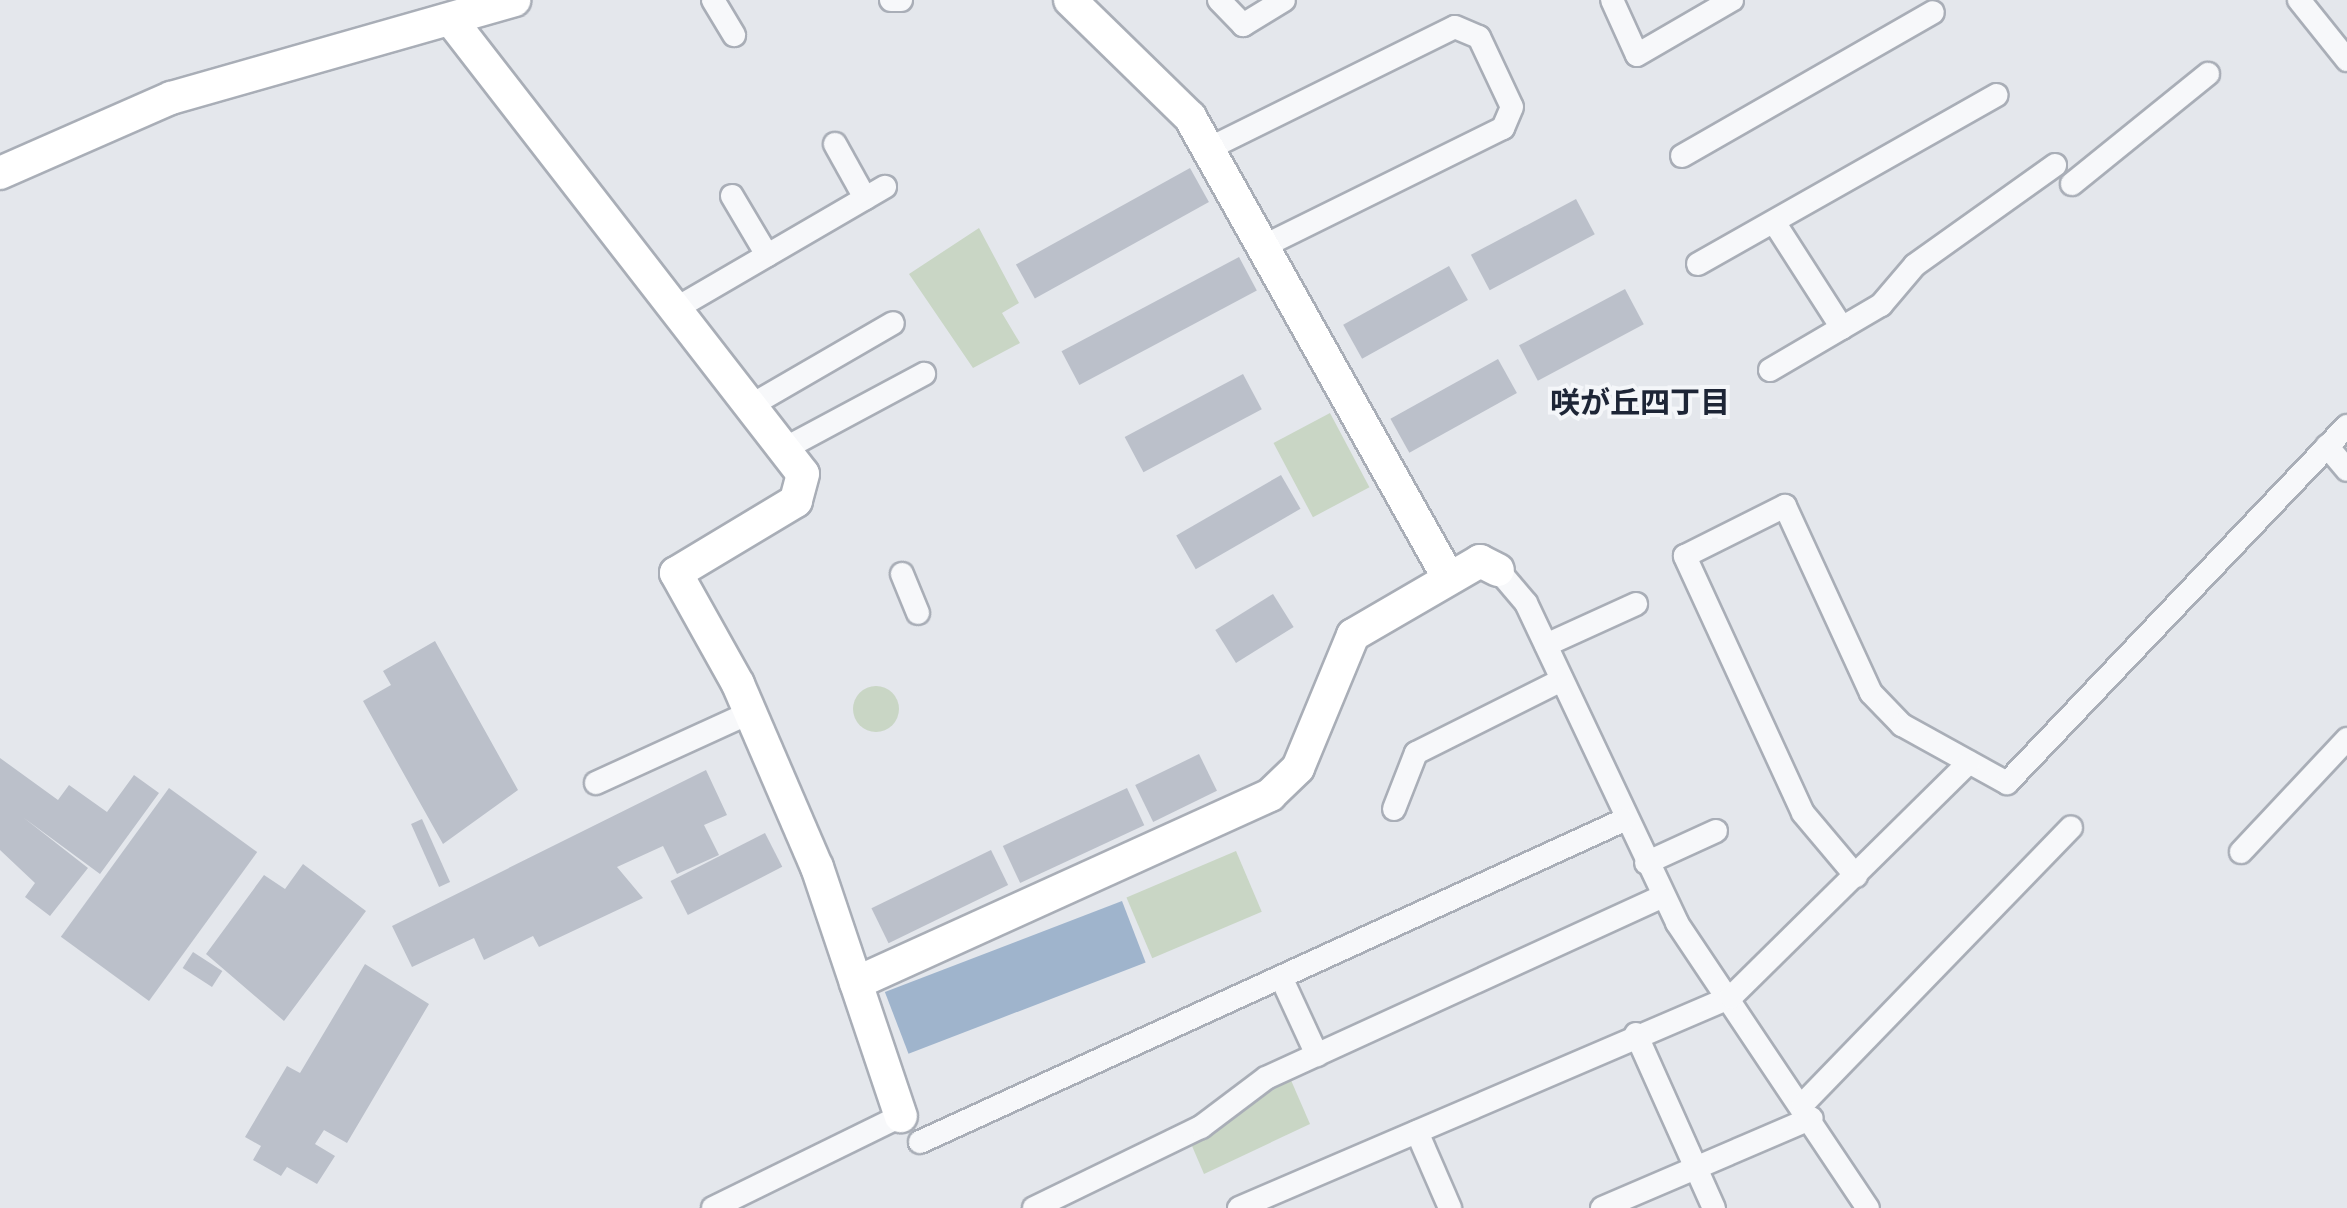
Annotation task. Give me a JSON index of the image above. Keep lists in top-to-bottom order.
{
  "districts": ["咲が丘四丁目"]
}
